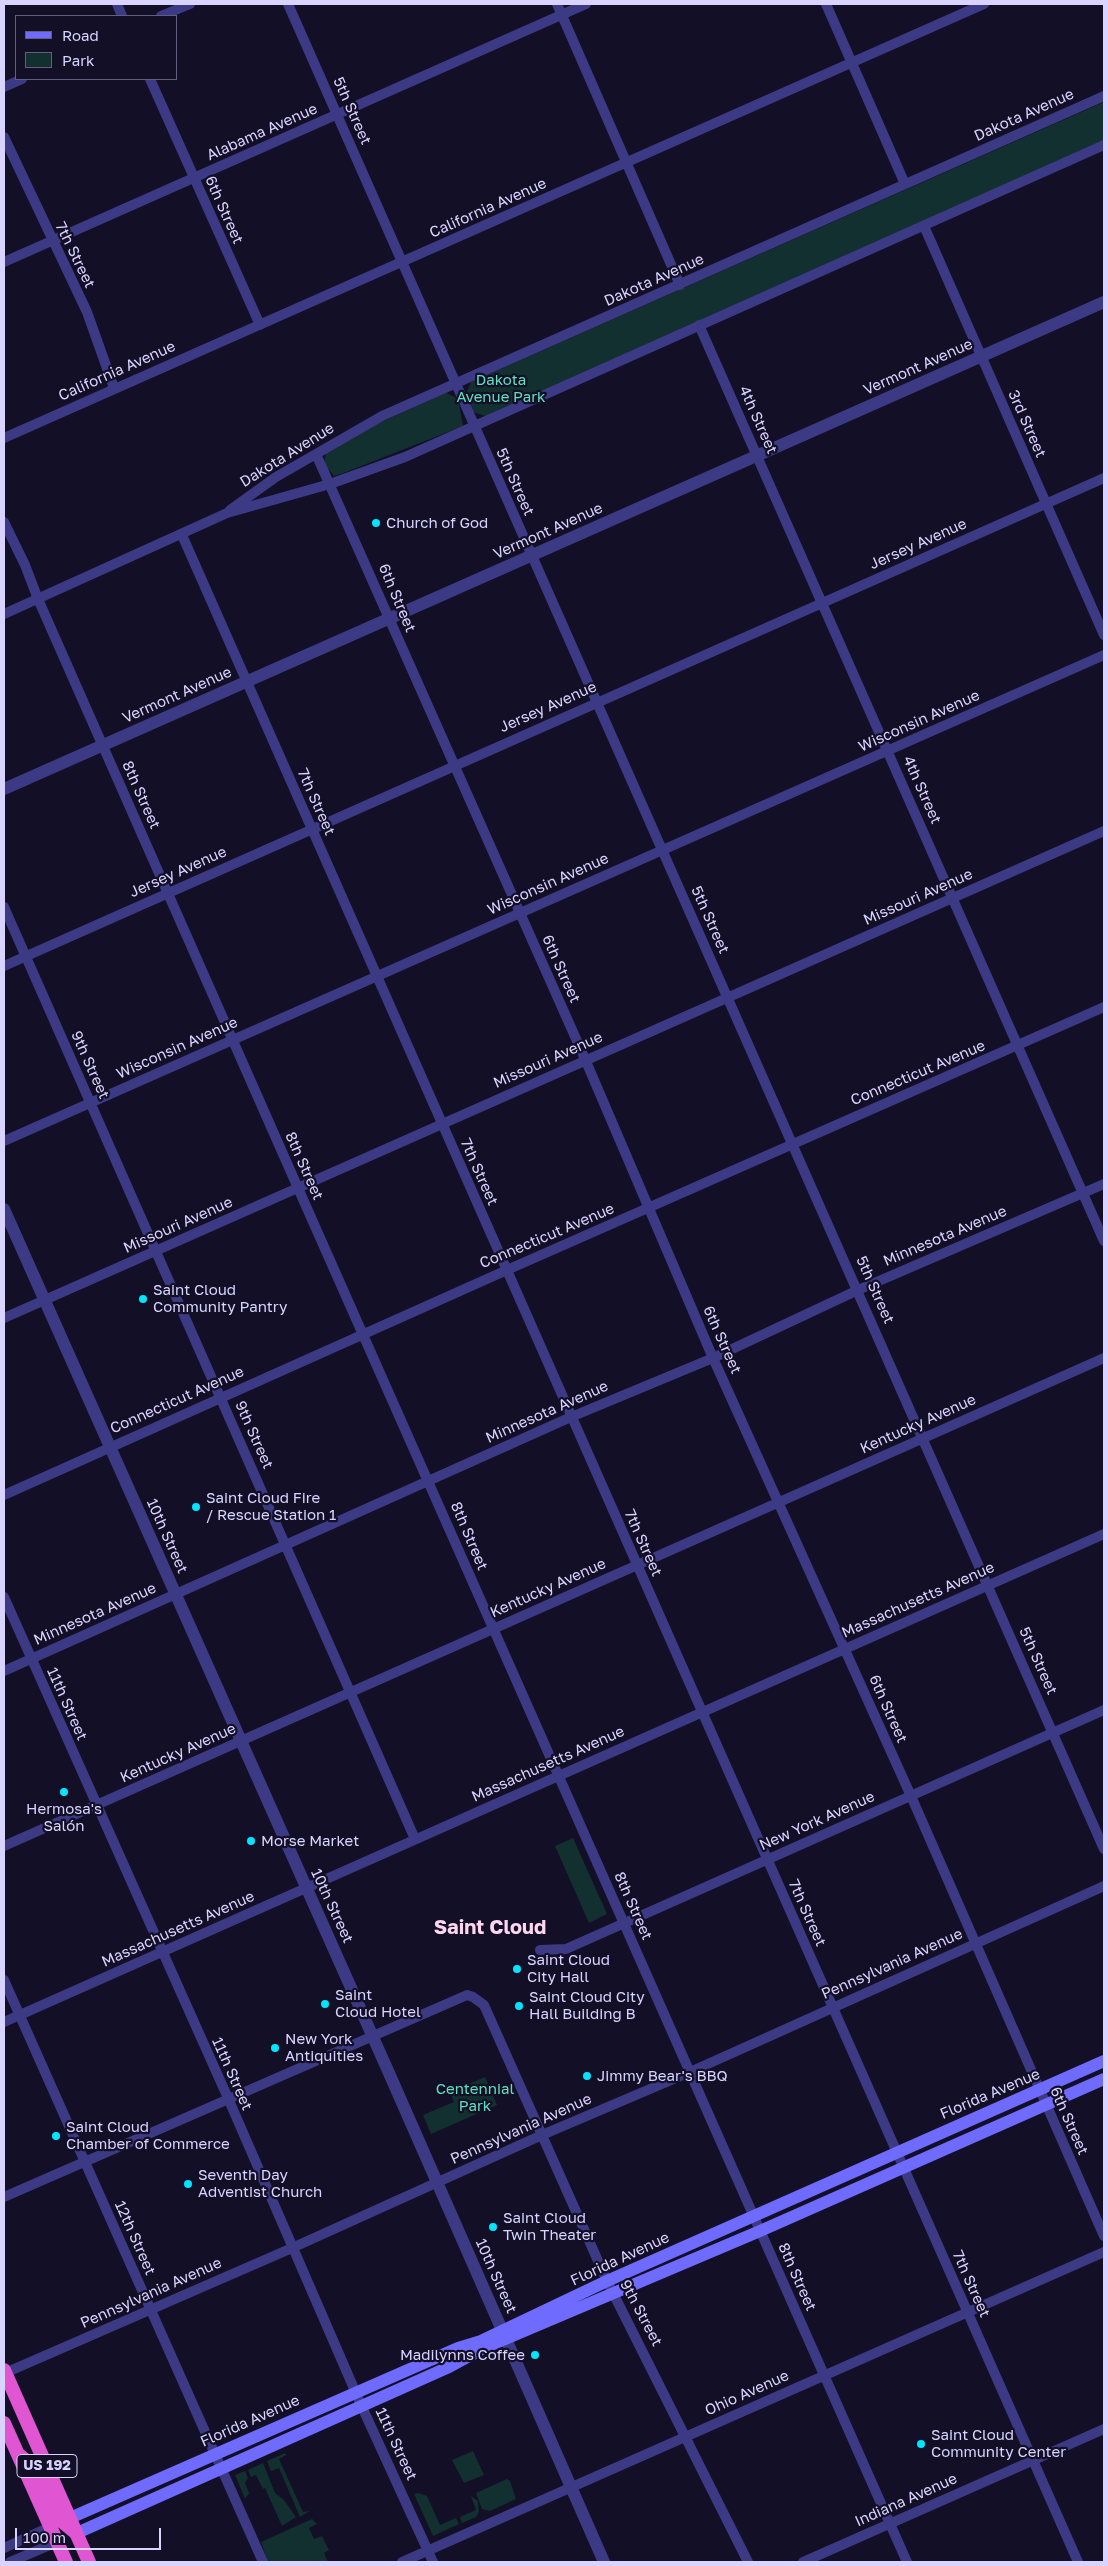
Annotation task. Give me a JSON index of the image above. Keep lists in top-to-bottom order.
{
  "streets": {
    "highway": ["US 192"],
    "main road": ["Florida Avenue"],
    "street": [
      "5th Street",
      "Dakota Avenue",
      "Alabama Avenue",
      "California Avenue",
      "6th Street",
      "7th Street",
      "Vermont Avenue",
      "4th Street",
      "3rd Street",
      "Jersey Avenue",
      "Wisconsin Avenue",
      "8th Street",
      "Missouri Avenue",
      "9th Street",
      "Connecticut Avenue",
      "Minnesota Avenue",
      "Kentucky Avenue",
      "10th Street",
      "Massachusetts Avenue",
      "11th Street",
      "New York Avenue",
      "Pennsylvania Avenue",
      "12th Street",
      "Ohio Avenue",
      "Indiana Avenue"
    ]
  },
  "crossings": [
    ["5th Street", "Dakota Avenue"],
    ["5th Street", "Alabama Avenue"],
    ["5th Street", "California Avenue"],
    ["5th Street", "Vermont Avenue"],
    ["5th Street", "Jersey Avenue"],
    ["5th Street", "Wisconsin Avenue"],
    ["5th Street", "Missouri Avenue"],
    ["5th Street", "Connecticut Avenue"],
    ["5th Street", "Minnesota Avenue"],
    ["5th Street", "Kentucky Avenue"],
    ["5th Street", "Massachusetts Avenue"],
    ["5th Street", "New York Avenue"],
    ["Dakota Avenue", "6th Street"],
    ["Dakota Avenue", "7th Street"],
    ["Dakota Avenue", "4th Street"],
    ["Dakota Avenue", "3rd Street"],
    ["Dakota Avenue", "8th Street"],
    ["Alabama Avenue", "6th Street"],
    ["Alabama Avenue", "7th Street"],
    ["California Avenue", "6th Street"],
    ["California Avenue", "7th Street"],
    ["6th Street", "Vermont Avenue"],
    ["6th Street", "Jersey Avenue"],
    ["6th Street", "Wisconsin Avenue"],
    ["6th Street", "Missouri Avenue"],
    ["6th Street", "Connecticut Avenue"],
    ["6th Street", "Minnesota Avenue"],
    ["6th Street", "Kentucky Avenue"],
    ["6th Street", "Massachusetts Avenue"],
    ["6th Street", "New York Avenue"],
    ["6th Street", "Pennsylvania Avenue"],
    ["6th Street", "Florida Avenue"],
    ["7th Street", "Vermont Avenue"],
    ["7th Street", "Jersey Avenue"],
    ["7th Street", "Wisconsin Avenue"],
    ["7th Street", "Missouri Avenue"],
    ["7th Street", "Connecticut Avenue"],
    ["7th Street", "Minnesota Avenue"],
    ["7th Street", "Kentucky Avenue"],
    ["7th Street", "Massachusetts Avenue"],
    ["7th Street", "New York Avenue"],
    ["7th Street", "Pennsylvania Avenue"],
    ["7th Street", "Florida Avenue"],
    ["7th Street", "Ohio Avenue"],
    ["7th Street", "Indiana Avenue"],
    ["Vermont Avenue", "4th Street"],
    ["Vermont Avenue", "3rd Street"],
    ["Vermont Avenue", "8th Street"],
    ["4th Street", "Jersey Avenue"],
    ["4th Street", "Wisconsin Avenue"],
    ["4th Street", "Missouri Avenue"],
    ["4th Street", "Connecticut Avenue"],
    ["4th Street", "Minnesota Avenue"],
    ["3rd Street", "Jersey Avenue"],
    ["Jersey Avenue", "8th Street"],
    ["Jersey Avenue", "9th Street"],
    ["Wisconsin Avenue", "8th Street"],
    ["Wisconsin Avenue", "9th Street"],
    ["8th Street", "Missouri Avenue"],
    ["8th Street", "Connecticut Avenue"],
    ["8th Street", "Minnesota Avenue"],
    ["8th Street", "Kentucky Avenue"],
    ["8th Street", "Massachusetts Avenue"],
    ["8th Street", "New York Avenue"],
    ["8th Street", "Pennsylvania Avenue"],
    ["8th Street", "Florida Avenue"],
    ["8th Street", "Ohio Avenue"],
    ["8th Street", "Indiana Avenue"],
    ["Missouri Avenue", "9th Street"],
    ["Missouri Avenue", "10th Street"],
    ["9th Street", "Connecticut Avenue"],
    ["9th Street", "Minnesota Avenue"],
    ["9th Street", "Kentucky Avenue"],
    ["9th Street", "10th Street"],
    ["9th Street", "Massachusetts Avenue"],
    ["9th Street", "Pennsylvania Avenue"],
    ["9th Street", "Florida Avenue"],
    ["9th Street", "Ohio Avenue"],
    ["Connecticut Avenue", "10th Street"],
    ["Minnesota Avenue", "10th Street"],
    ["Minnesota Avenue", "11th Street"],
    ["Kentucky Avenue", "10th Street"],
    ["Kentucky Avenue", "11th Street"],
    ["10th Street", "Massachusetts Avenue"],
    ["10th Street", "Pennsylvania Avenue"],
    ["10th Street", "Florida Avenue"],
    ["10th Street", "Ohio Avenue"],
    ["Massachusetts Avenue", "11th Street"],
    ["Massachusetts Avenue", "12th Street"],
    ["11th Street", "Pennsylvania Avenue"],
    ["11th Street", "Florida Avenue"],
    ["11th Street", "Ohio Avenue"],
    ["Pennsylvania Avenue", "12th Street"],
    ["Pennsylvania Avenue", "US 192"],
    ["Florida Avenue", "12th Street"],
    ["Florida Avenue", "US 192"]
  ],
  "districts": ["Saint Cloud"],
  "parks": ["Dakota Avenue Park", "Centennial Park"],
  "places": [
    "Church of God",
    "Saint Cloud Community Pantry",
    "Saint Cloud Fire / Rescue Station 1",
    "Hermosa's Salón",
    "Morse Market",
    "Saint Cloud City Hall",
    "Saint Cloud Hotel",
    "Saint Cloud City Hall Building B",
    "New York Antiquities",
    "Jimmy Bear's BBQ",
    "Saint Cloud Chamber of Commerce",
    "Seventh Day Adventist Church",
    "Saint Cloud Twin Theater",
    "Madilynns Coffee",
    "Saint Cloud Community Center"
  ],
  "legend": ["Road", "Park"],
  "scale_bar": "100 m"
}
